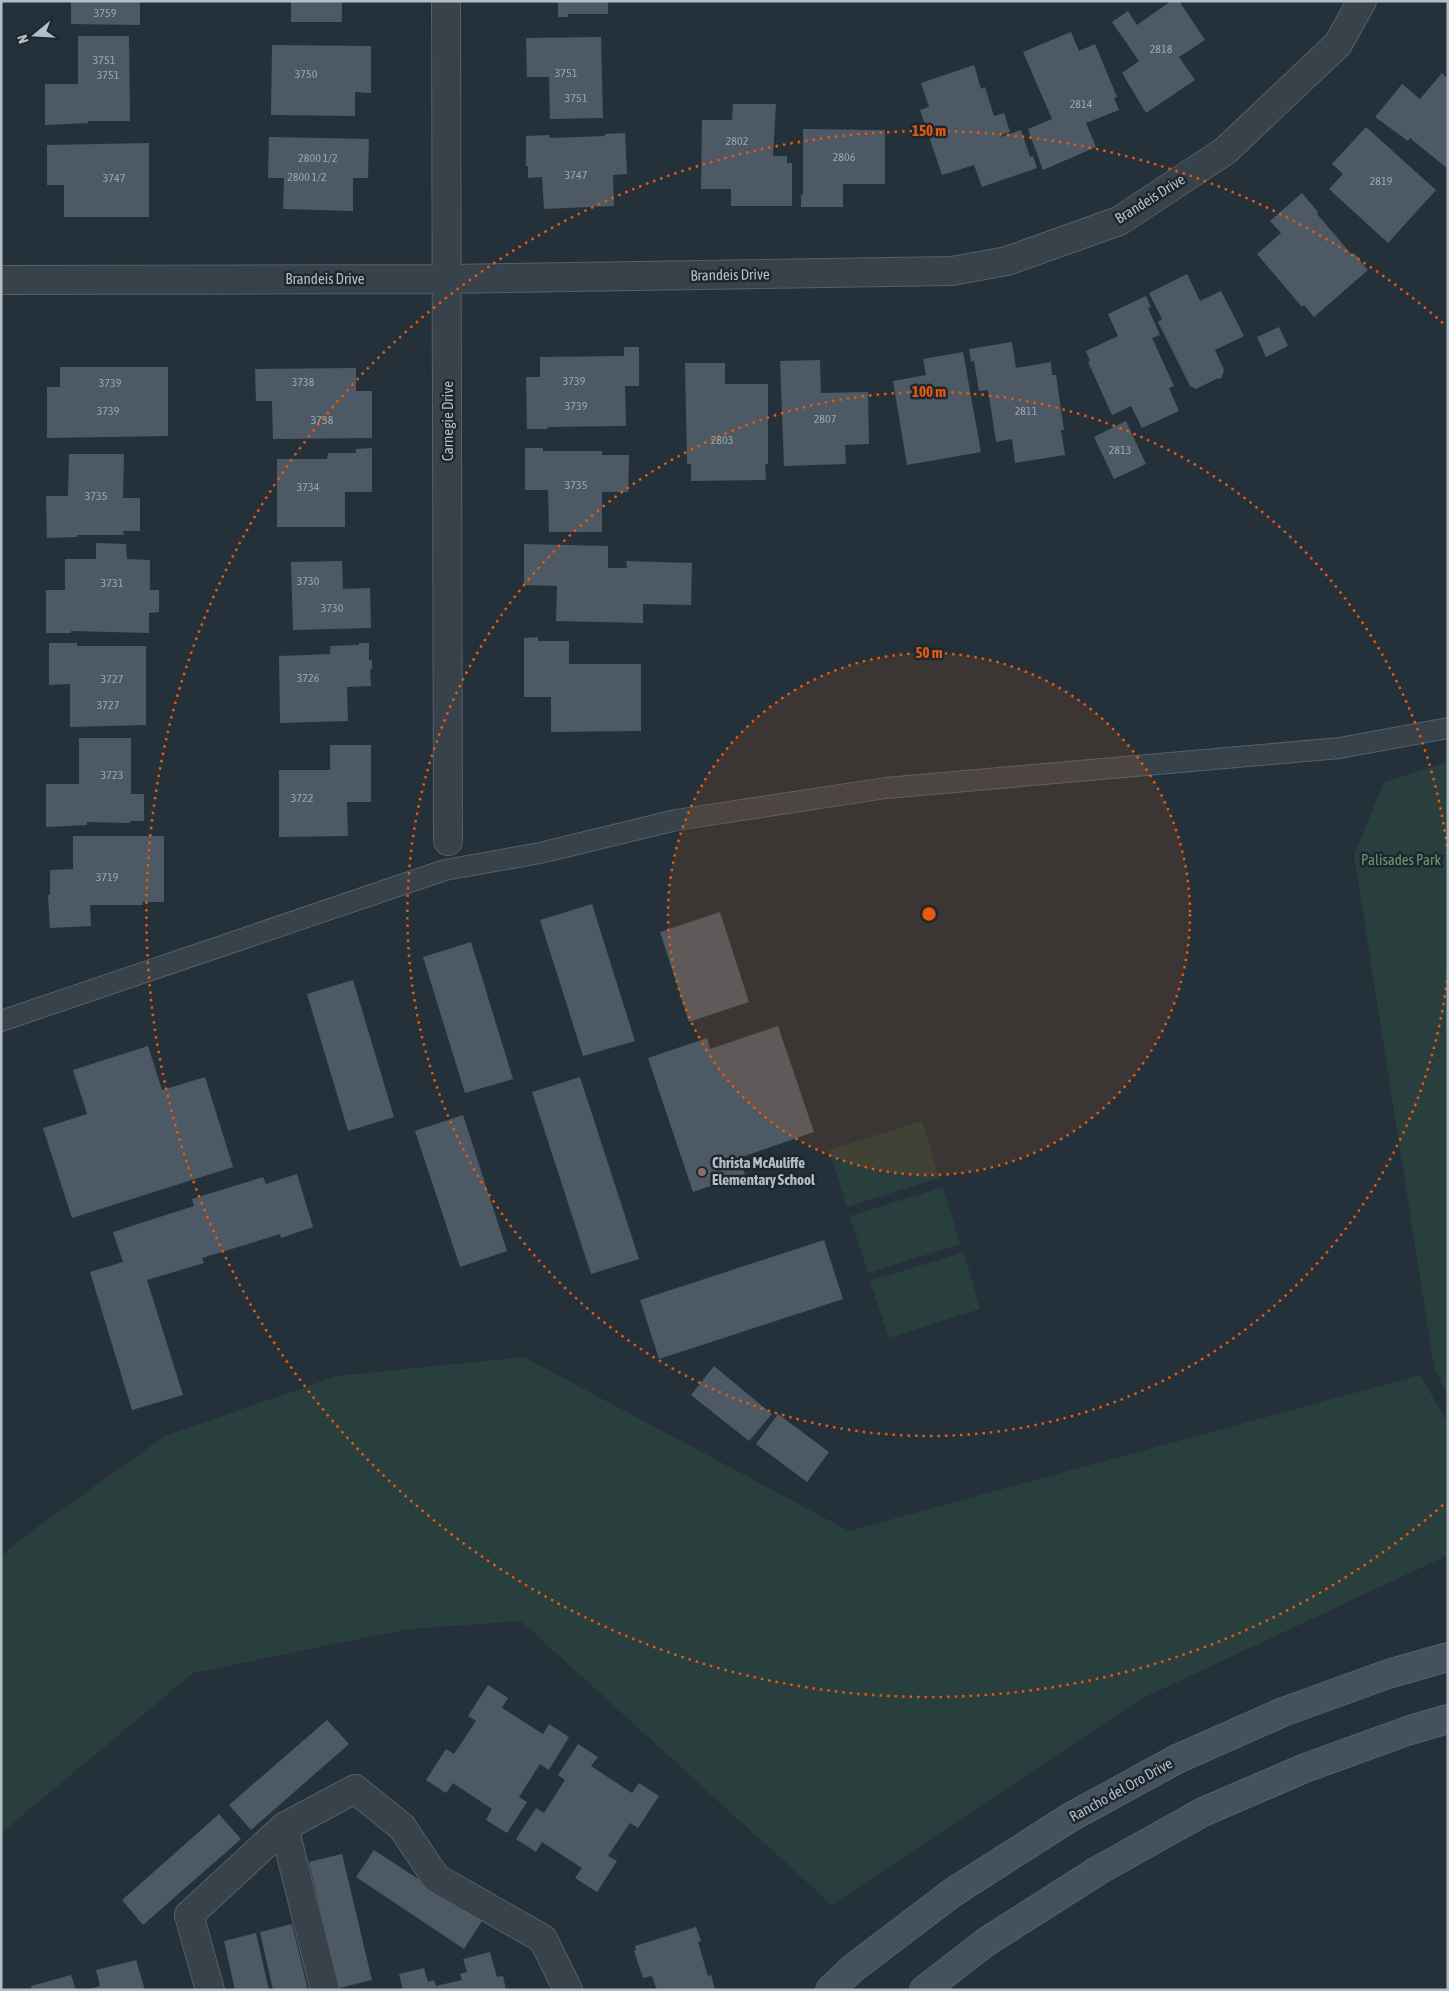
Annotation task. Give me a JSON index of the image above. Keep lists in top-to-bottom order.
{
  "streets": {
    "main road": ["Rancho del Oro Drive"],
    "street": ["Brandeis Drive", "Carnegie Drive"]
  },
  "crossings": [
    ["Brandeis Drive", "Carnegie Drive"]
  ],
  "parks": ["Palisades Park"],
  "places": ["Christa McAuliffe Elementary School"],
  "house_numbers": [
    "3759",
    "2818",
    "3751",
    "3751",
    "3750",
    "3751",
    "3751",
    "2814",
    "2802",
    "2806",
    "2800 1/2",
    "3747",
    "2800 1/2",
    "3747",
    "2819",
    "3739",
    "3738",
    "3739",
    "3739",
    "3739",
    "2811",
    "2807",
    "3738",
    "2803",
    "2813",
    "3735",
    "3734",
    "3735",
    "3730",
    "3731",
    "3730",
    "3726",
    "3727",
    "3727",
    "3723",
    "3722",
    "3719"
  ],
  "north": "left",
  "rings": ["150 m", "100 m", "50 m"]
}
